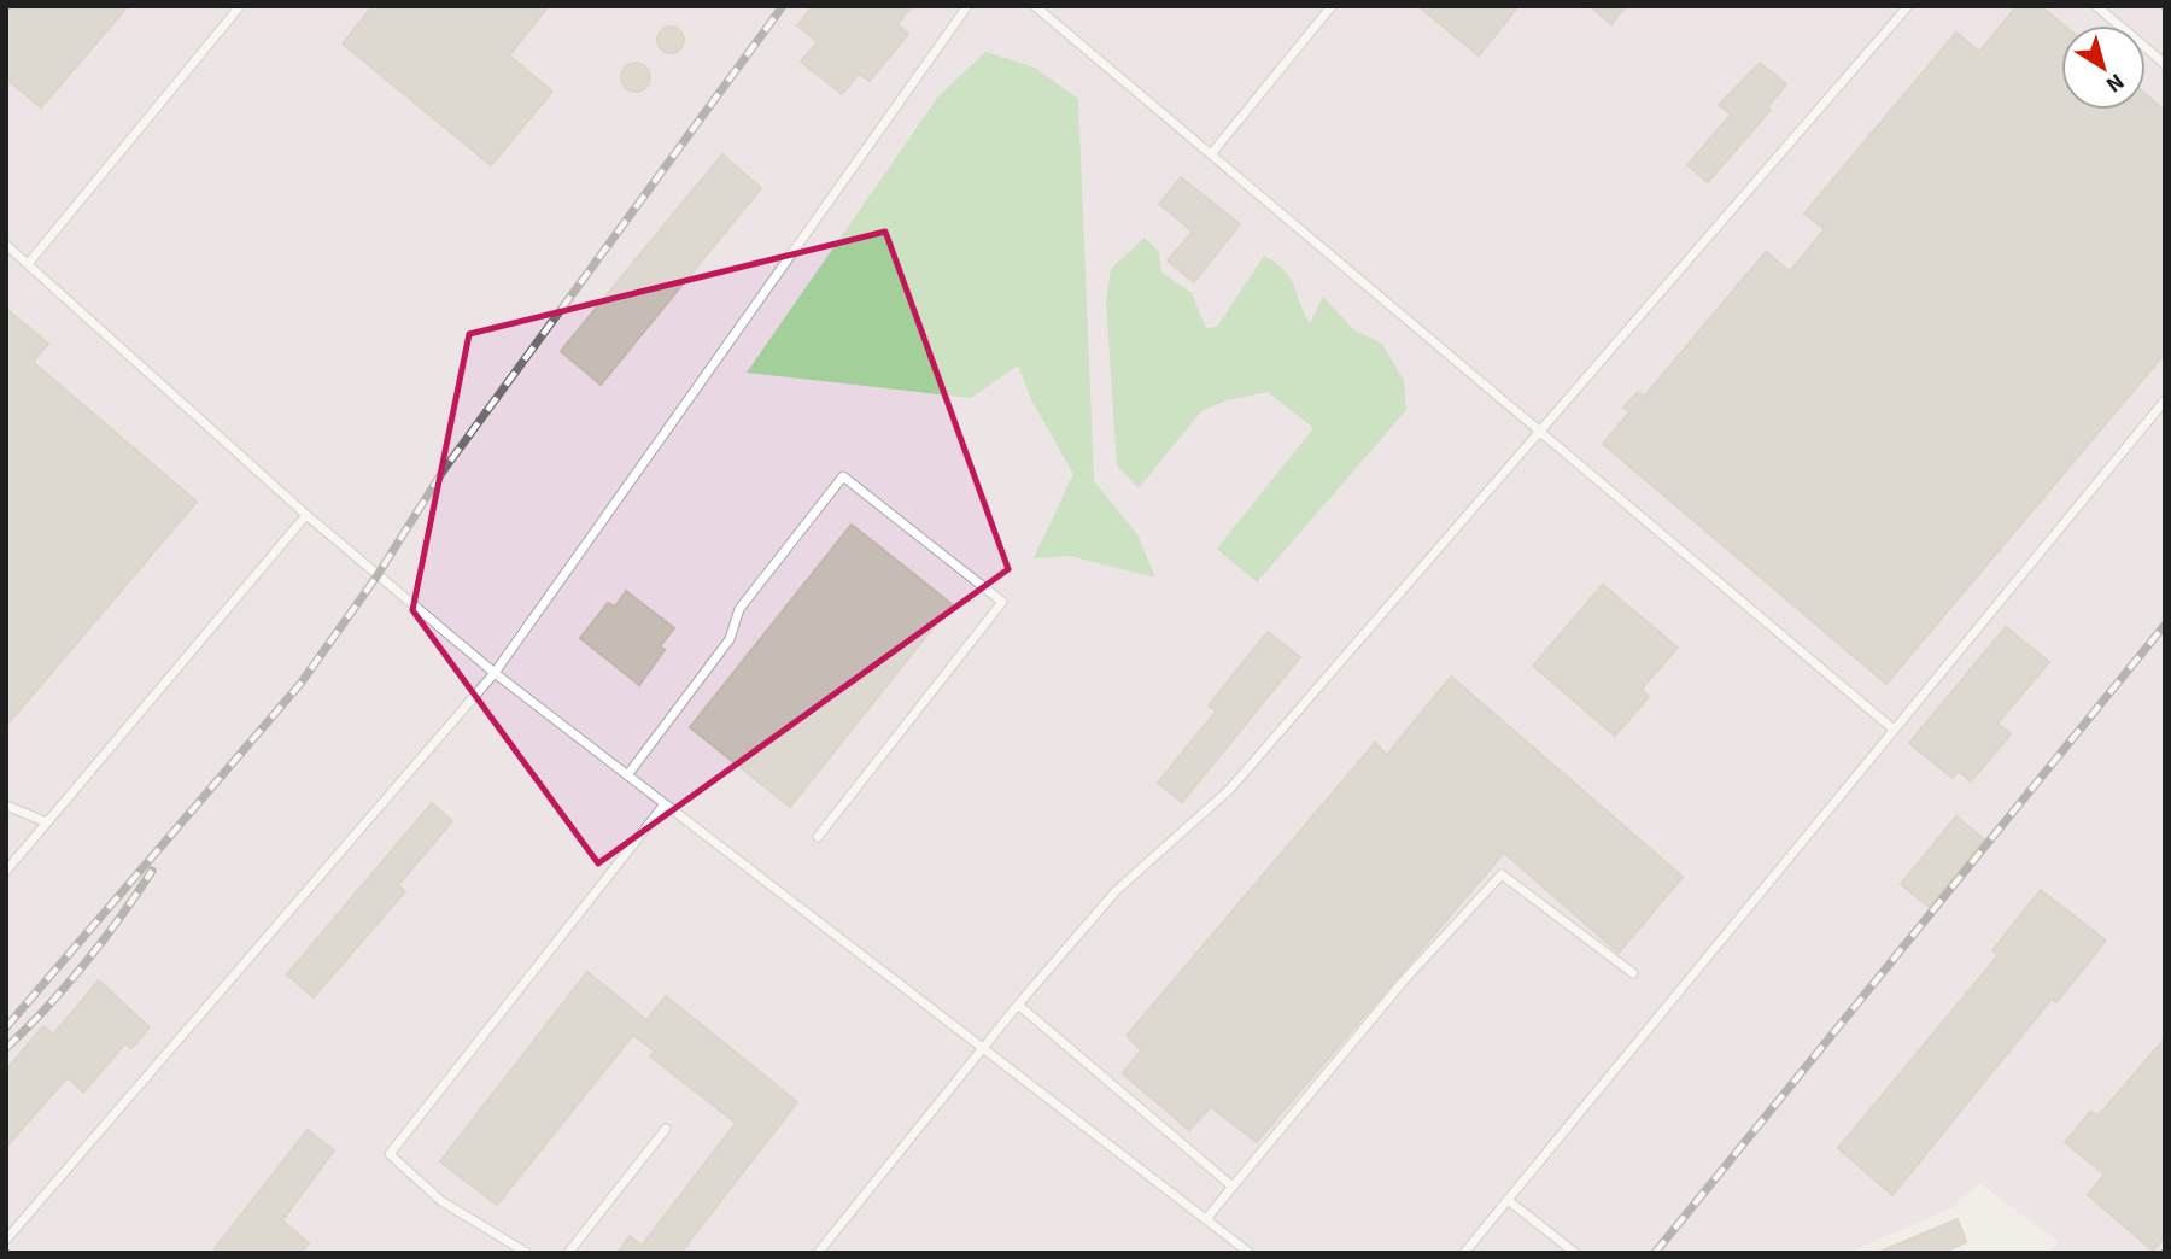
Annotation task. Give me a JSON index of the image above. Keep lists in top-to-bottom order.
{
  "north": "bottom right"
}
